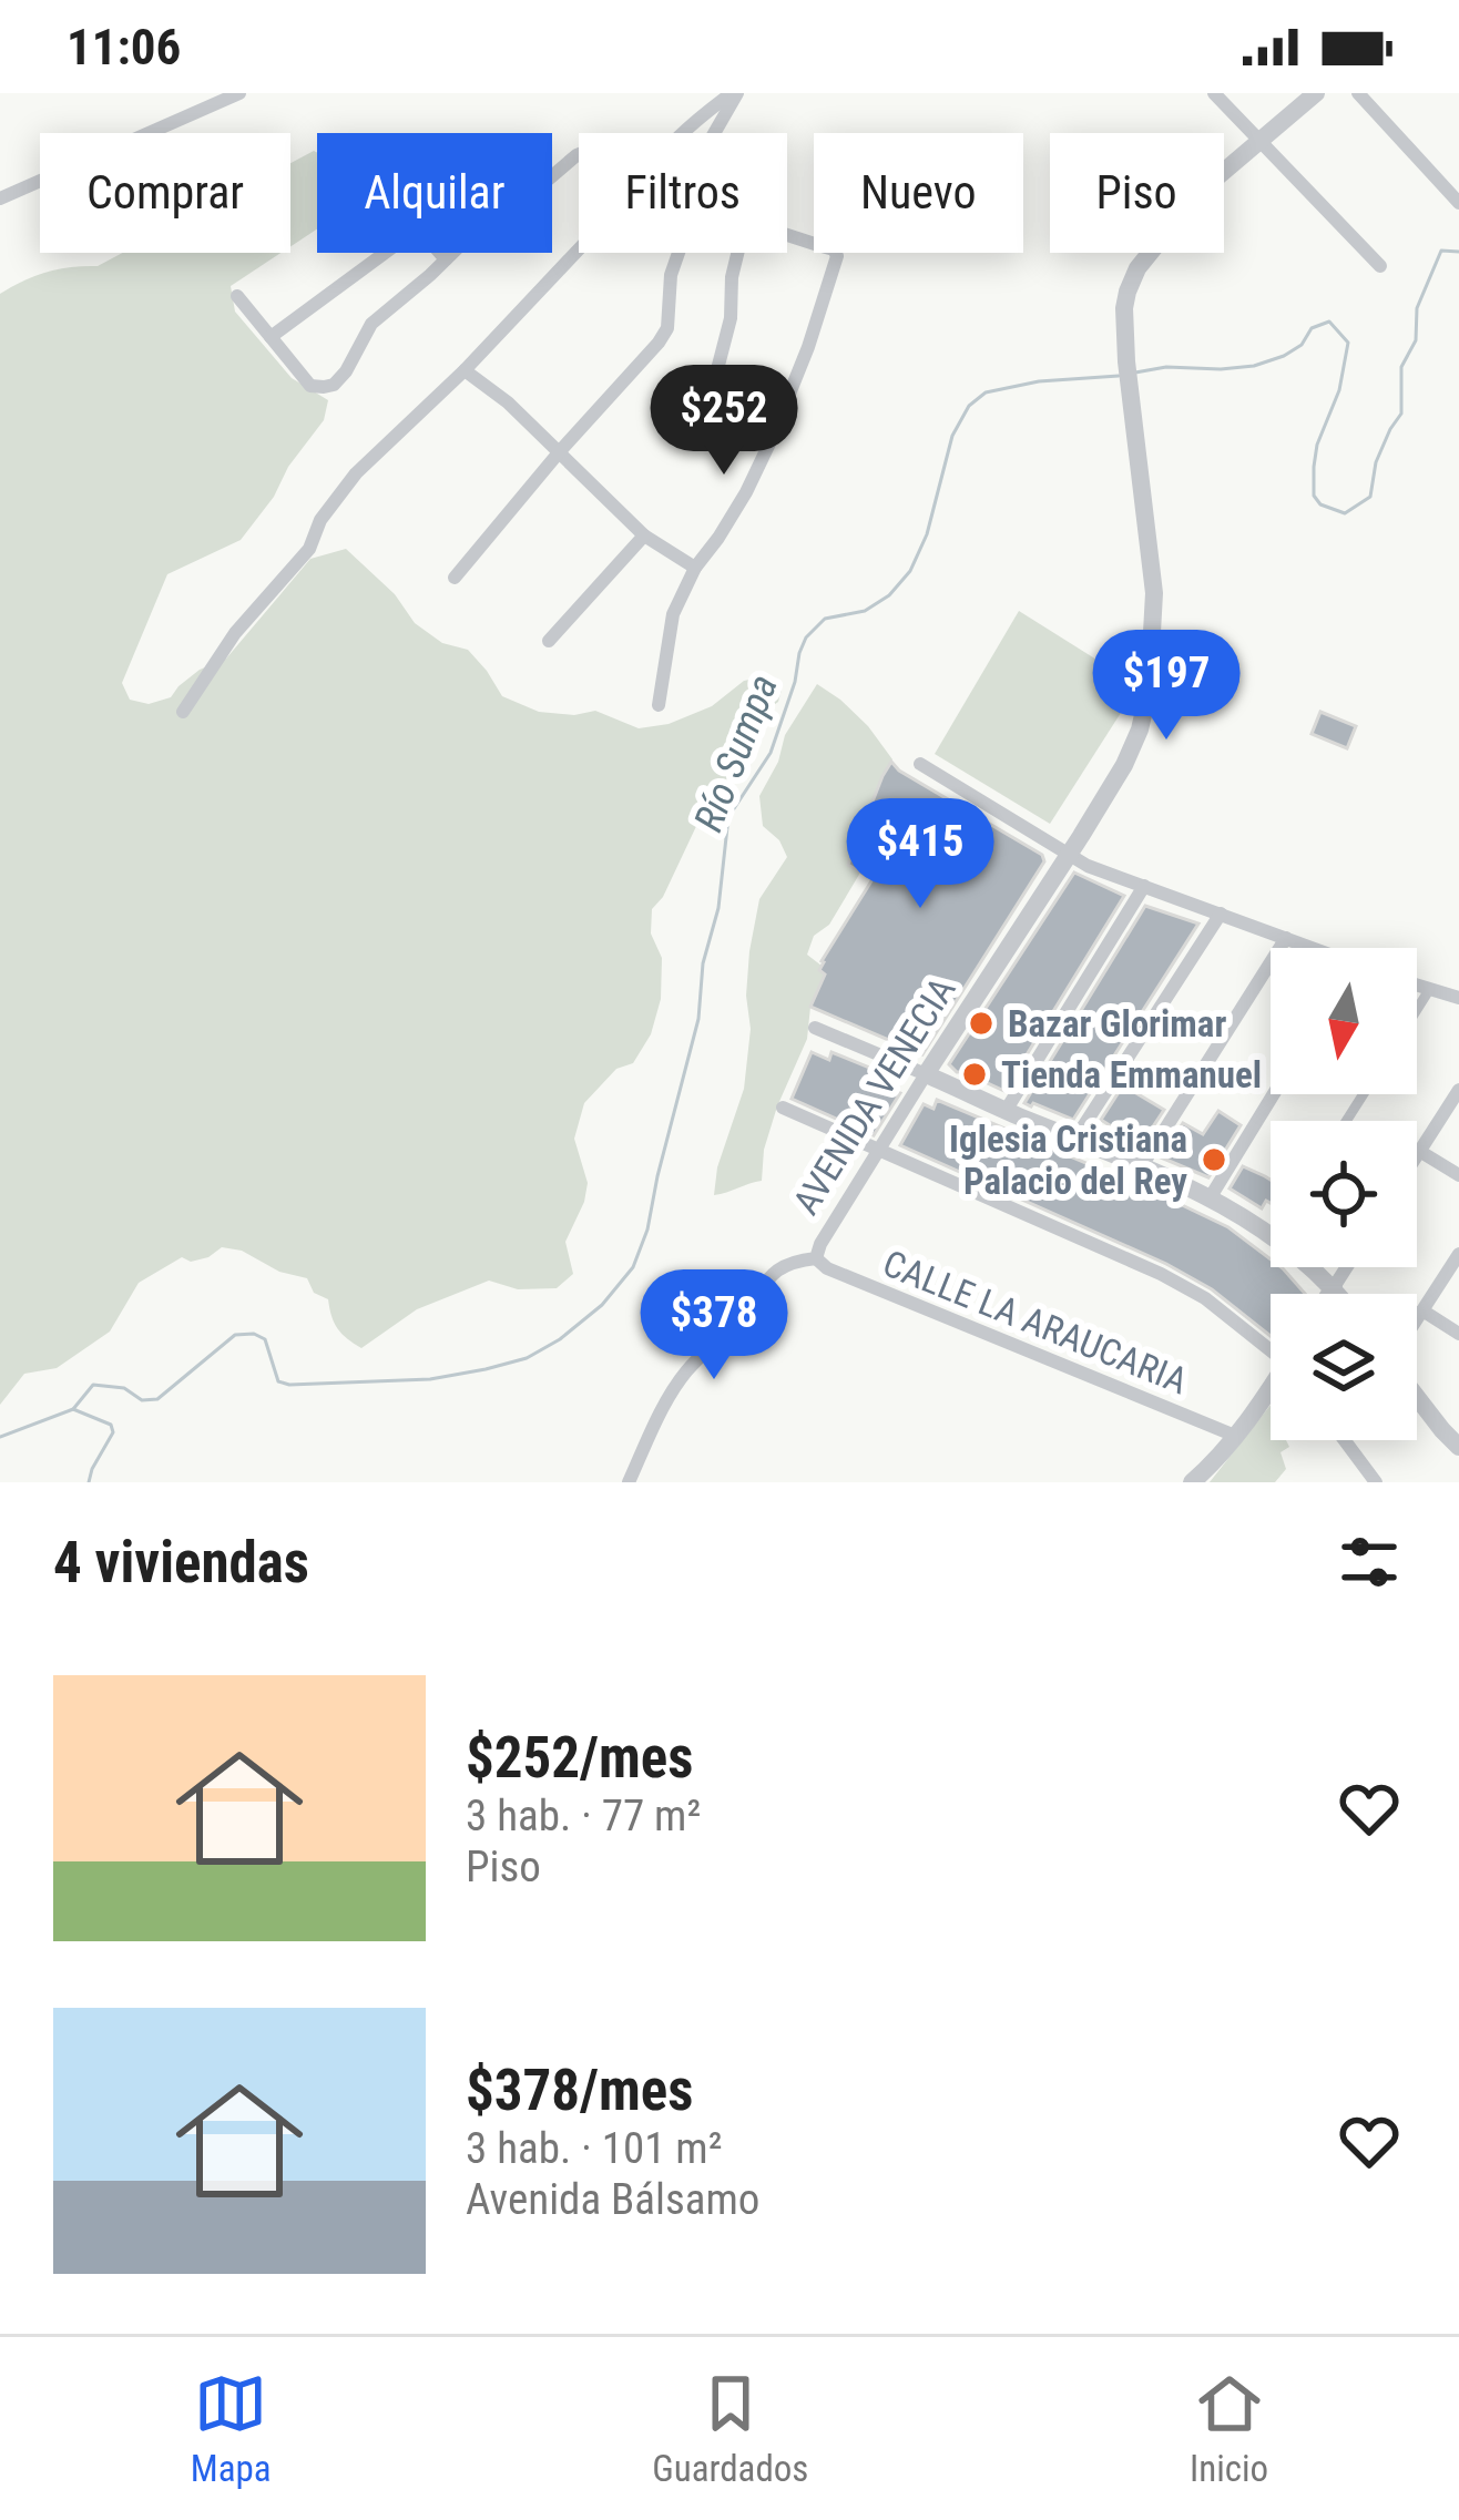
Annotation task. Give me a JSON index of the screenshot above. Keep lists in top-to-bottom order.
{
  "streets": {
    "street": ["AVENIDA VENECIA", "CALLE LA ARAUCARIA"]
  },
  "crossings": [
    ["AVENIDA VENECIA", "CALLE LA ARAUCARIA"]
  ],
  "water": ["Río Sumpa"],
  "places": ["Bazar Glorimar", "Tienda Emmanuel", "Iglesia Cristiana Palacio del Rey"],
  "north": "bottom",
  "page": {
    "status": "11:06",
    "chip": [
      "Comprar",
      "Alquilar",
      "Filtros",
      "Nuevo",
      "Piso"
    ],
    "price": [
      "$252",
      "$197",
      "$415",
      "$378"
    ],
    "heading": "4 viviendas",
    "list": [
      {
        "name": "$252/mes",
        "note": "3 hab. · 77 m² · Piso"
      },
      {
        "name": "$378/mes",
        "note": "3 hab. · 101 m² · Avenida Bálsamo"
      }
    ],
    "tabs": ["Mapa", "Guardados", "Inicio"]
  }
}
